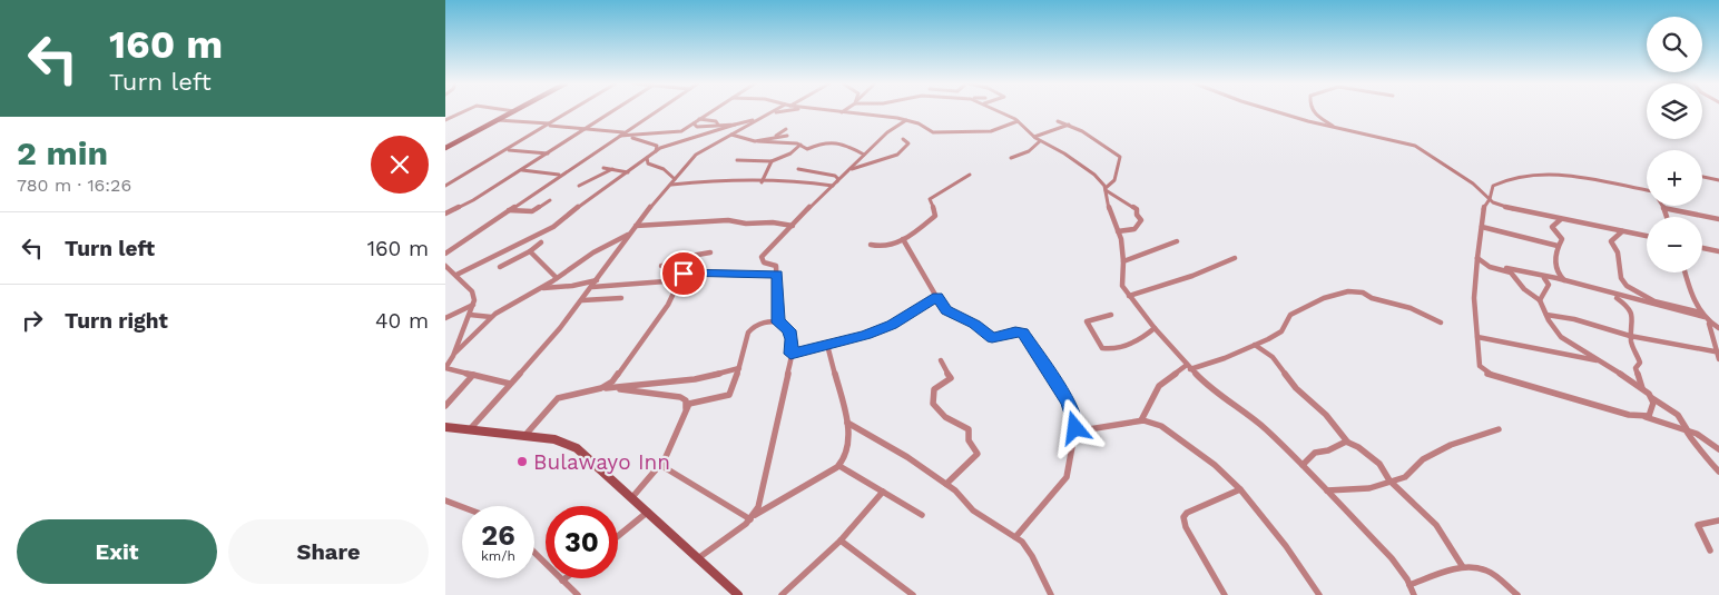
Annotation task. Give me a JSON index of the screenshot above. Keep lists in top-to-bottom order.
{
  "places": ["Bulawayo Inn"],
  "page": {
    "turn": ["160 m", "Turn left"],
    "map_buttons": ["+", "−"],
    "heading": ["2 min", "780 m · 16:26"],
    "list": [
      {
        "name": "Turn left",
        "value": "160 m"
      },
      {
        "name": "Turn right",
        "value": "40 m"
      }
    ],
    "speed": "26 km/h",
    "limit": "30",
    "buttons": ["Exit", "Share"]
  }
}
